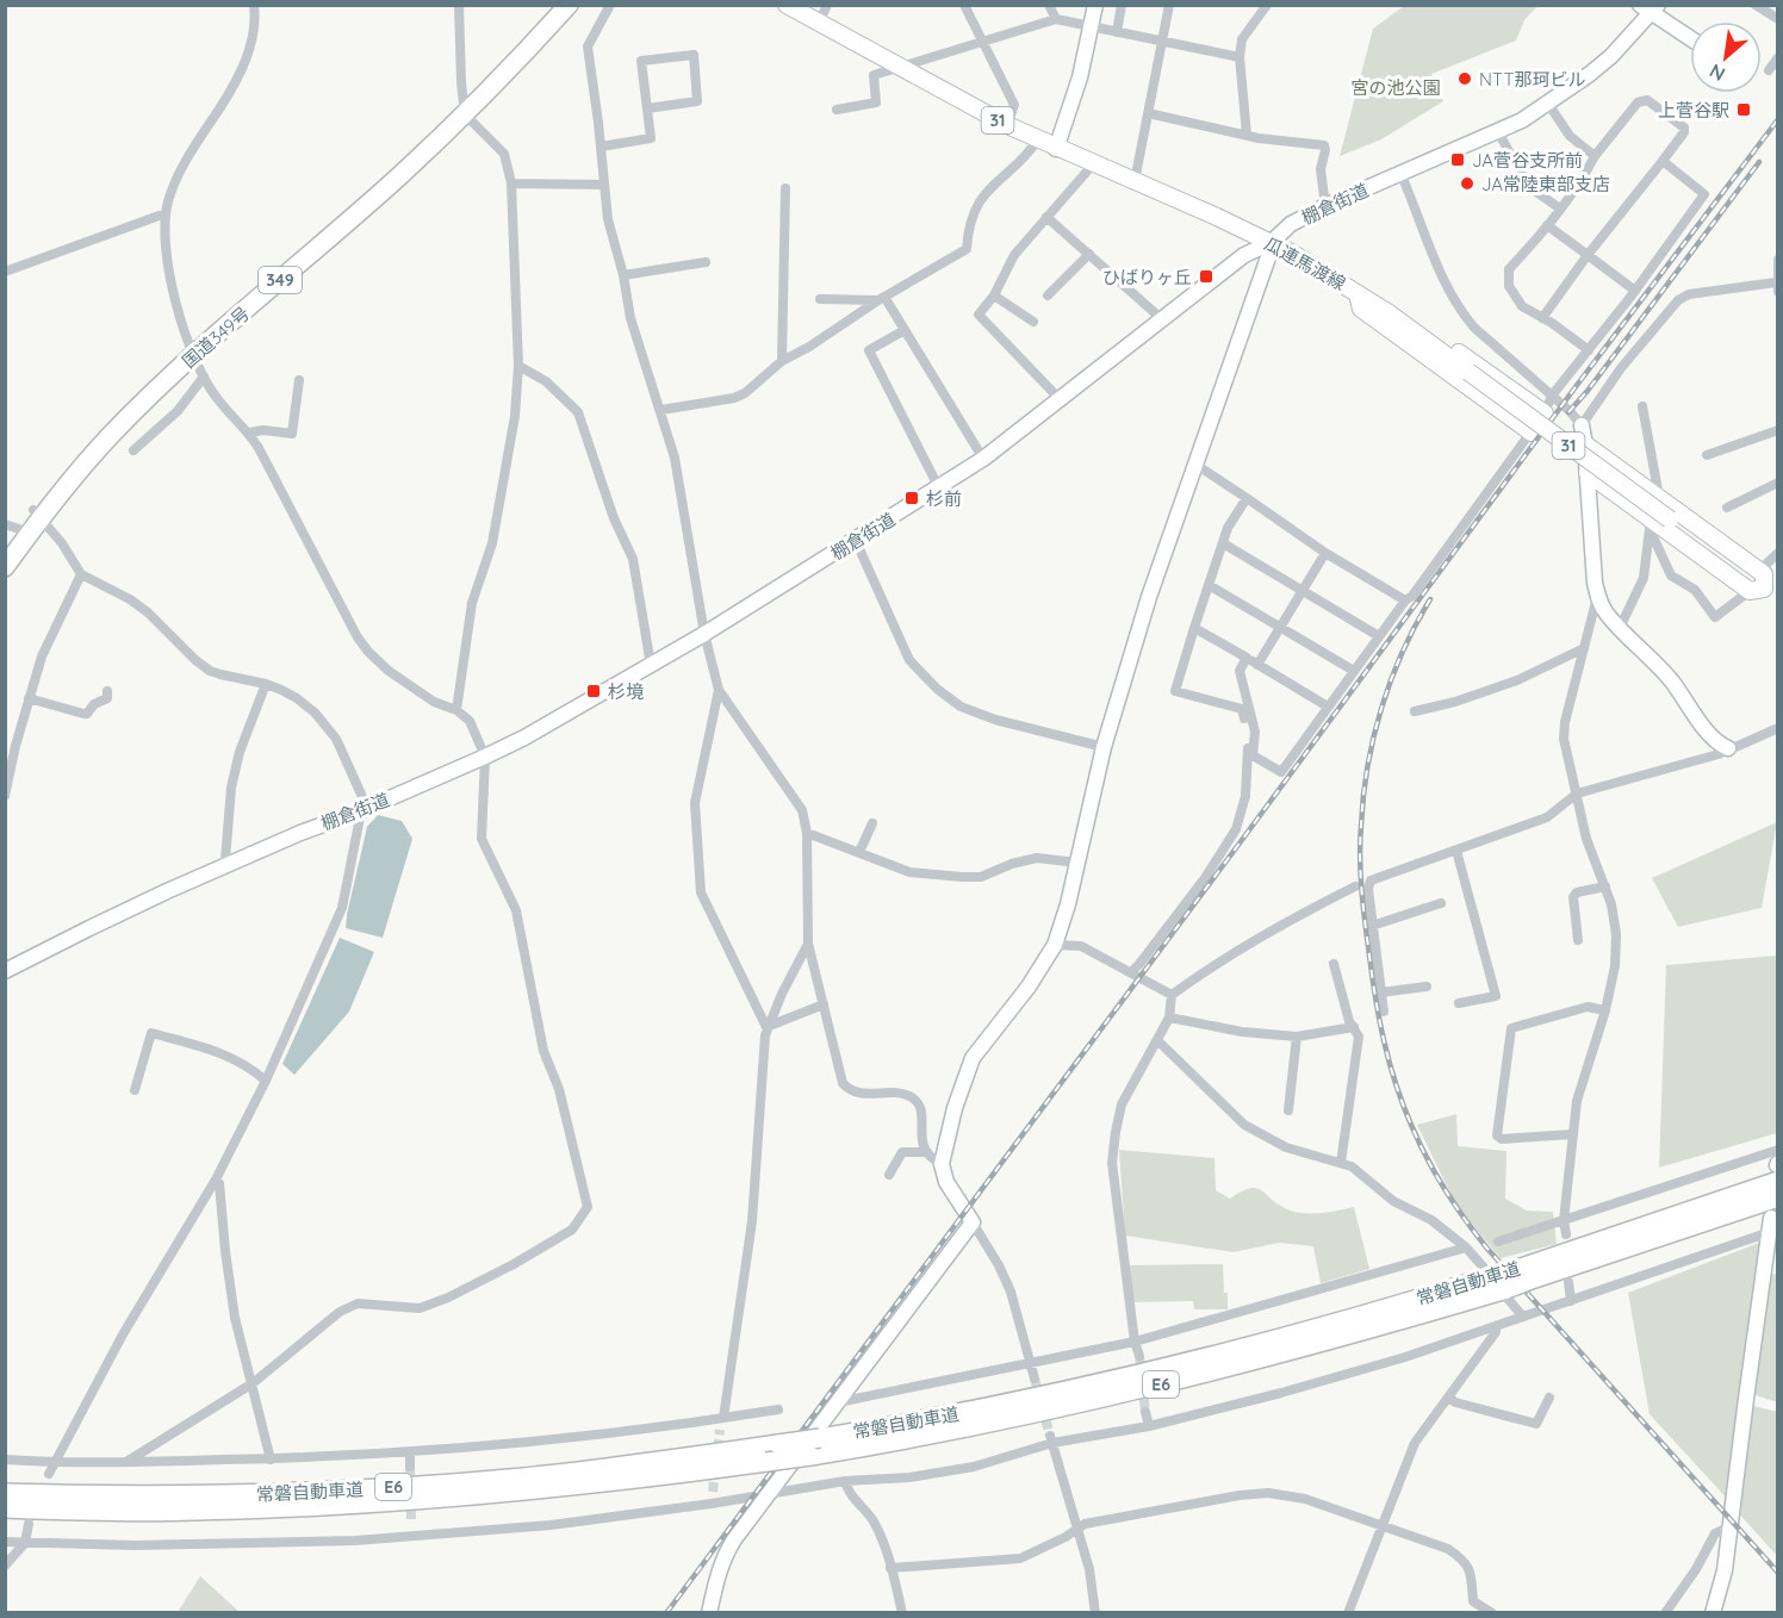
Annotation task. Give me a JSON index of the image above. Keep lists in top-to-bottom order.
{
  "streets": {
    "highway": [
      "349",
      "国道349号",
      "常磐自動車道",
      "E6"
    ],
    "main road": ["31", "瓜連馬渡線"],
    "street": ["棚倉街道"]
  },
  "crossings": [
    ["棚倉街道", "瓜連馬渡線"]
  ],
  "parks": ["宮の池公園"],
  "places": {
    "other": ["NTT那珂ビル", "JA常陸東部支店"],
    "transit": [
      "上菅谷駅",
      "JA菅谷支所前",
      "ひばりヶ丘",
      "杉前",
      "杉境"
    ]
  },
  "north": "bottom left"
}
